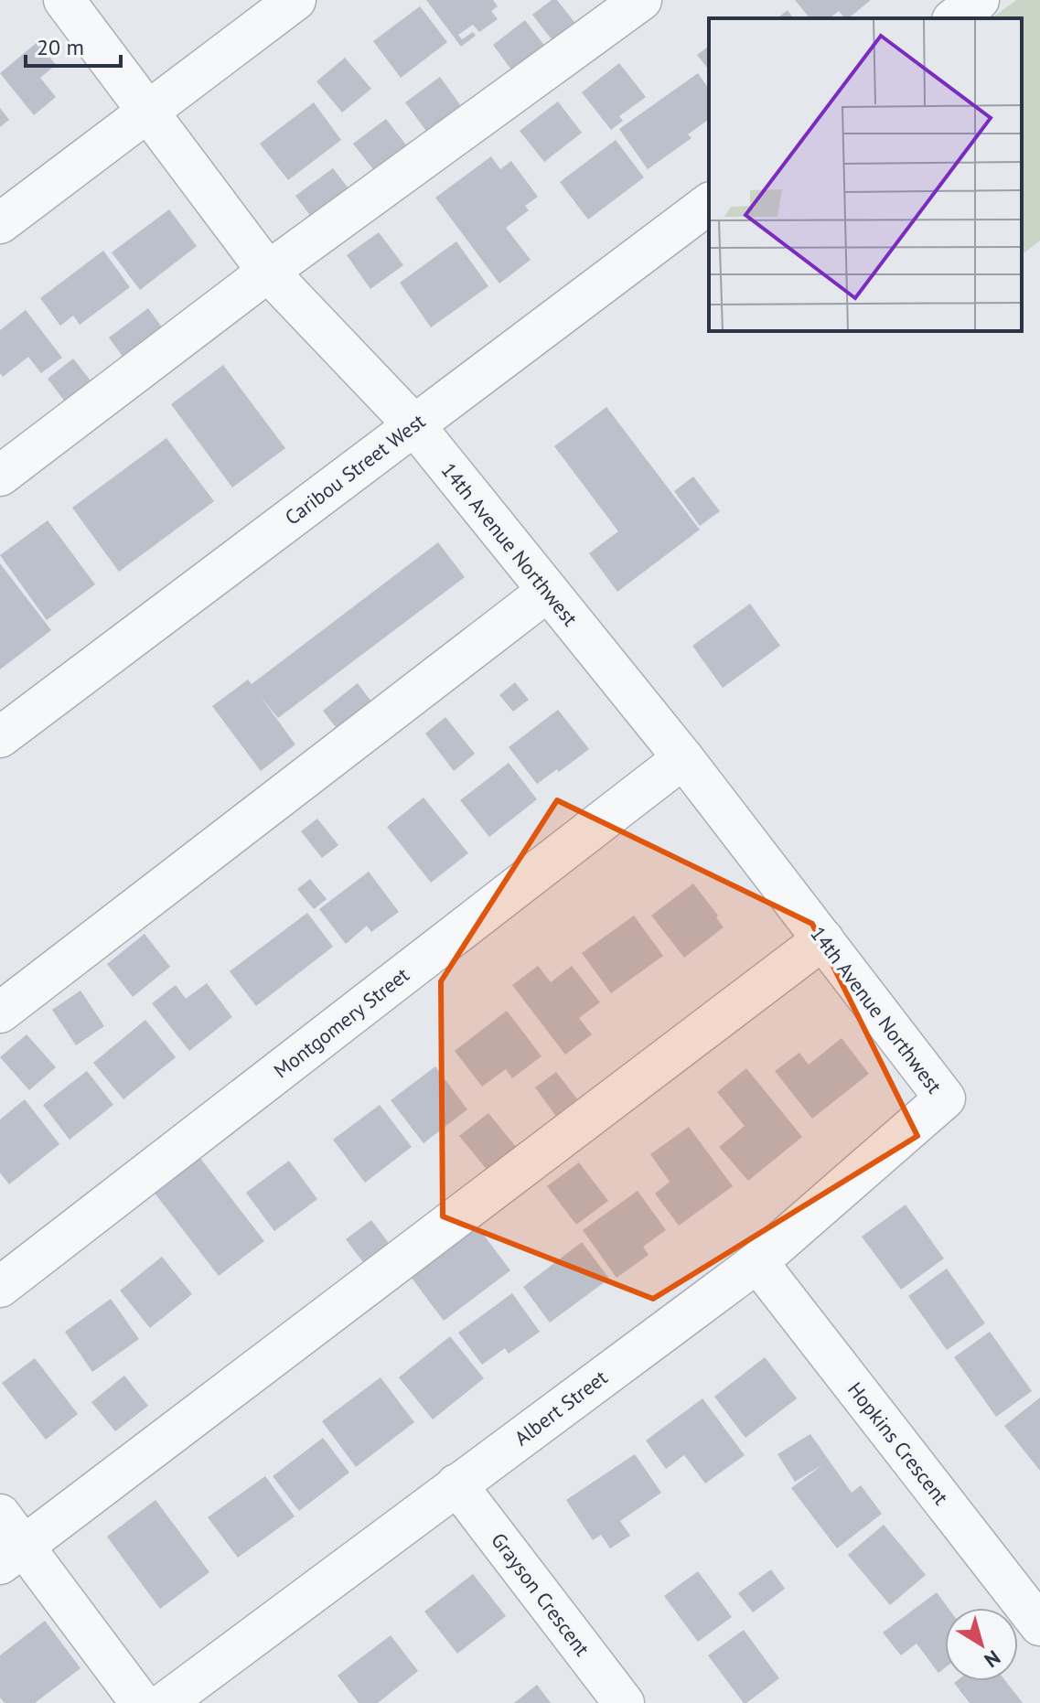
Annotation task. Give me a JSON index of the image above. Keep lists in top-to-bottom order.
{
  "streets": {
    "street": [
      "Caribou Street West",
      "14th Avenue Northwest",
      "Montgomery Street",
      "Albert Street",
      "Hopkins Crescent",
      "Grayson Crescent"
    ]
  },
  "crossings": [
    ["Caribou Street West", "14th Avenue Northwest"],
    ["14th Avenue Northwest", "Montgomery Street"],
    ["14th Avenue Northwest", "Albert Street"],
    ["Albert Street", "Hopkins Crescent"],
    ["Albert Street", "Grayson Crescent"]
  ],
  "scale_bar": "20 m",
  "north": "bottom right"
}
